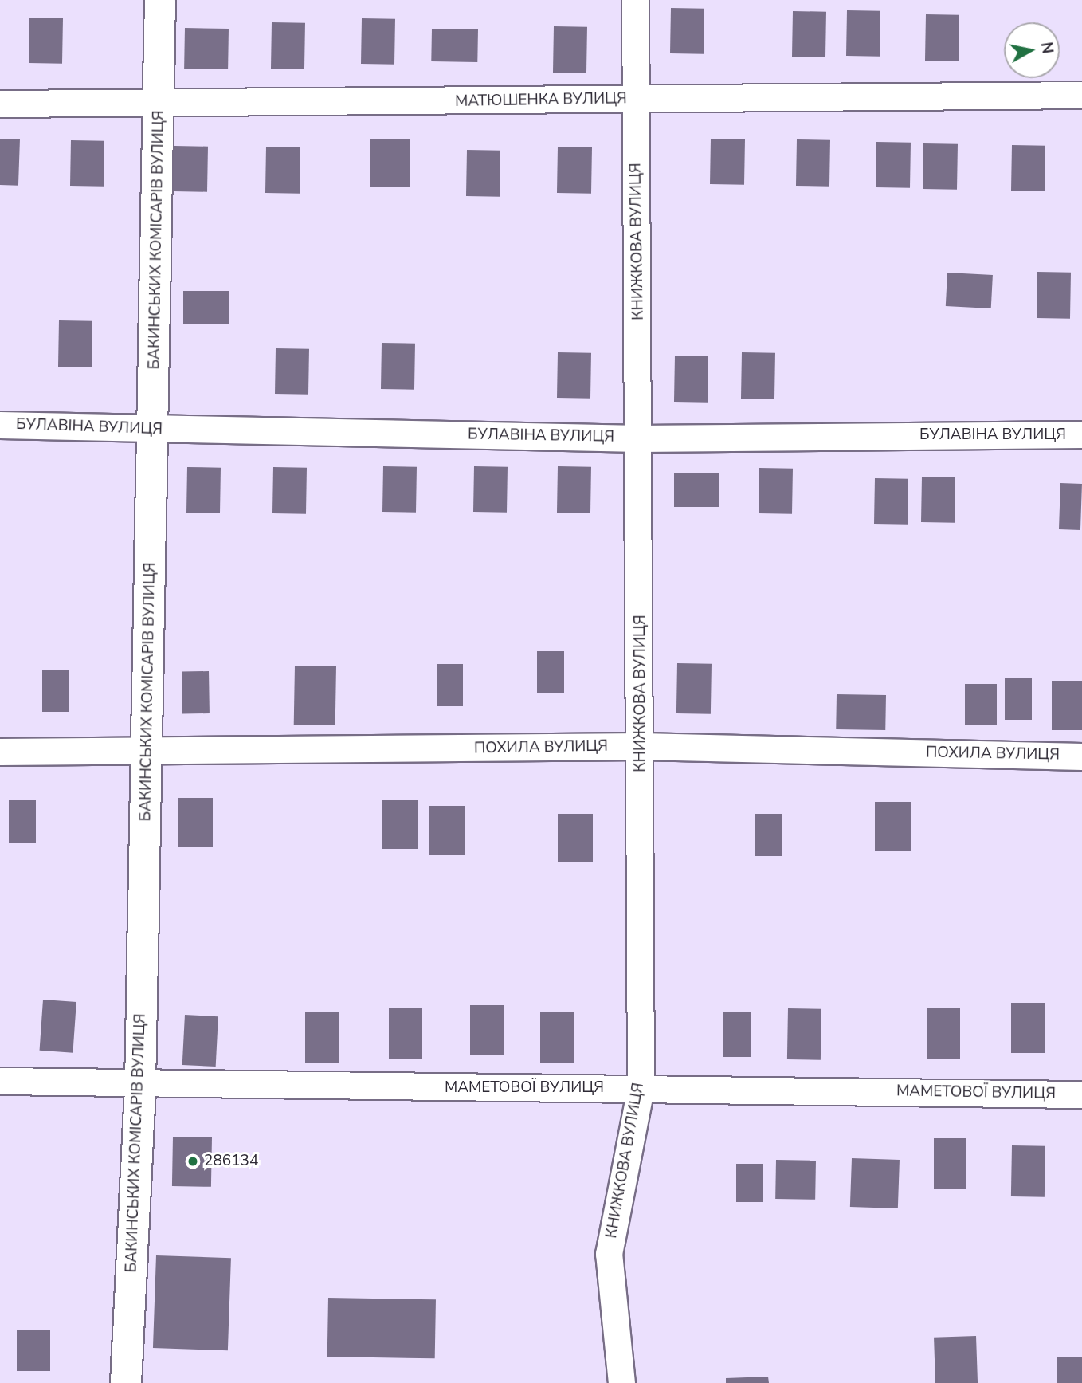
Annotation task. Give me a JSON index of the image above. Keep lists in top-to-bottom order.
{
  "streets": {
    "street": [
      "МАТЮШЕНКА ВУЛИЦЯ",
      "БАКИНСЬКИХ КОМІСАРІВ ВУЛИЦЯ",
      "КНИЖКОВА ВУЛИЦЯ",
      "БУЛАВІНА ВУЛИЦЯ",
      "ПОХИЛА ВУЛИЦЯ",
      "МАМЕТОВОЇ ВУЛИЦЯ"
    ]
  },
  "crossings": [
    ["МАТЮШЕНКА ВУЛИЦЯ", "БАКИНСЬКИХ КОМІСАРІВ ВУЛИЦЯ"],
    ["МАТЮШЕНКА ВУЛИЦЯ", "КНИЖКОВА ВУЛИЦЯ"],
    ["БАКИНСЬКИХ КОМІСАРІВ ВУЛИЦЯ", "БУЛАВІНА ВУЛИЦЯ"],
    ["БАКИНСЬКИХ КОМІСАРІВ ВУЛИЦЯ", "ПОХИЛА ВУЛИЦЯ"],
    ["БАКИНСЬКИХ КОМІСАРІВ ВУЛИЦЯ", "МАМЕТОВОЇ ВУЛИЦЯ"],
    ["КНИЖКОВА ВУЛИЦЯ", "БУЛАВІНА ВУЛИЦЯ"],
    ["КНИЖКОВА ВУЛИЦЯ", "ПОХИЛА ВУЛИЦЯ"],
    ["КНИЖКОВА ВУЛИЦЯ", "МАМЕТОВОЇ ВУЛИЦЯ"]
  ],
  "places": ["286134"],
  "north": "right"
}
